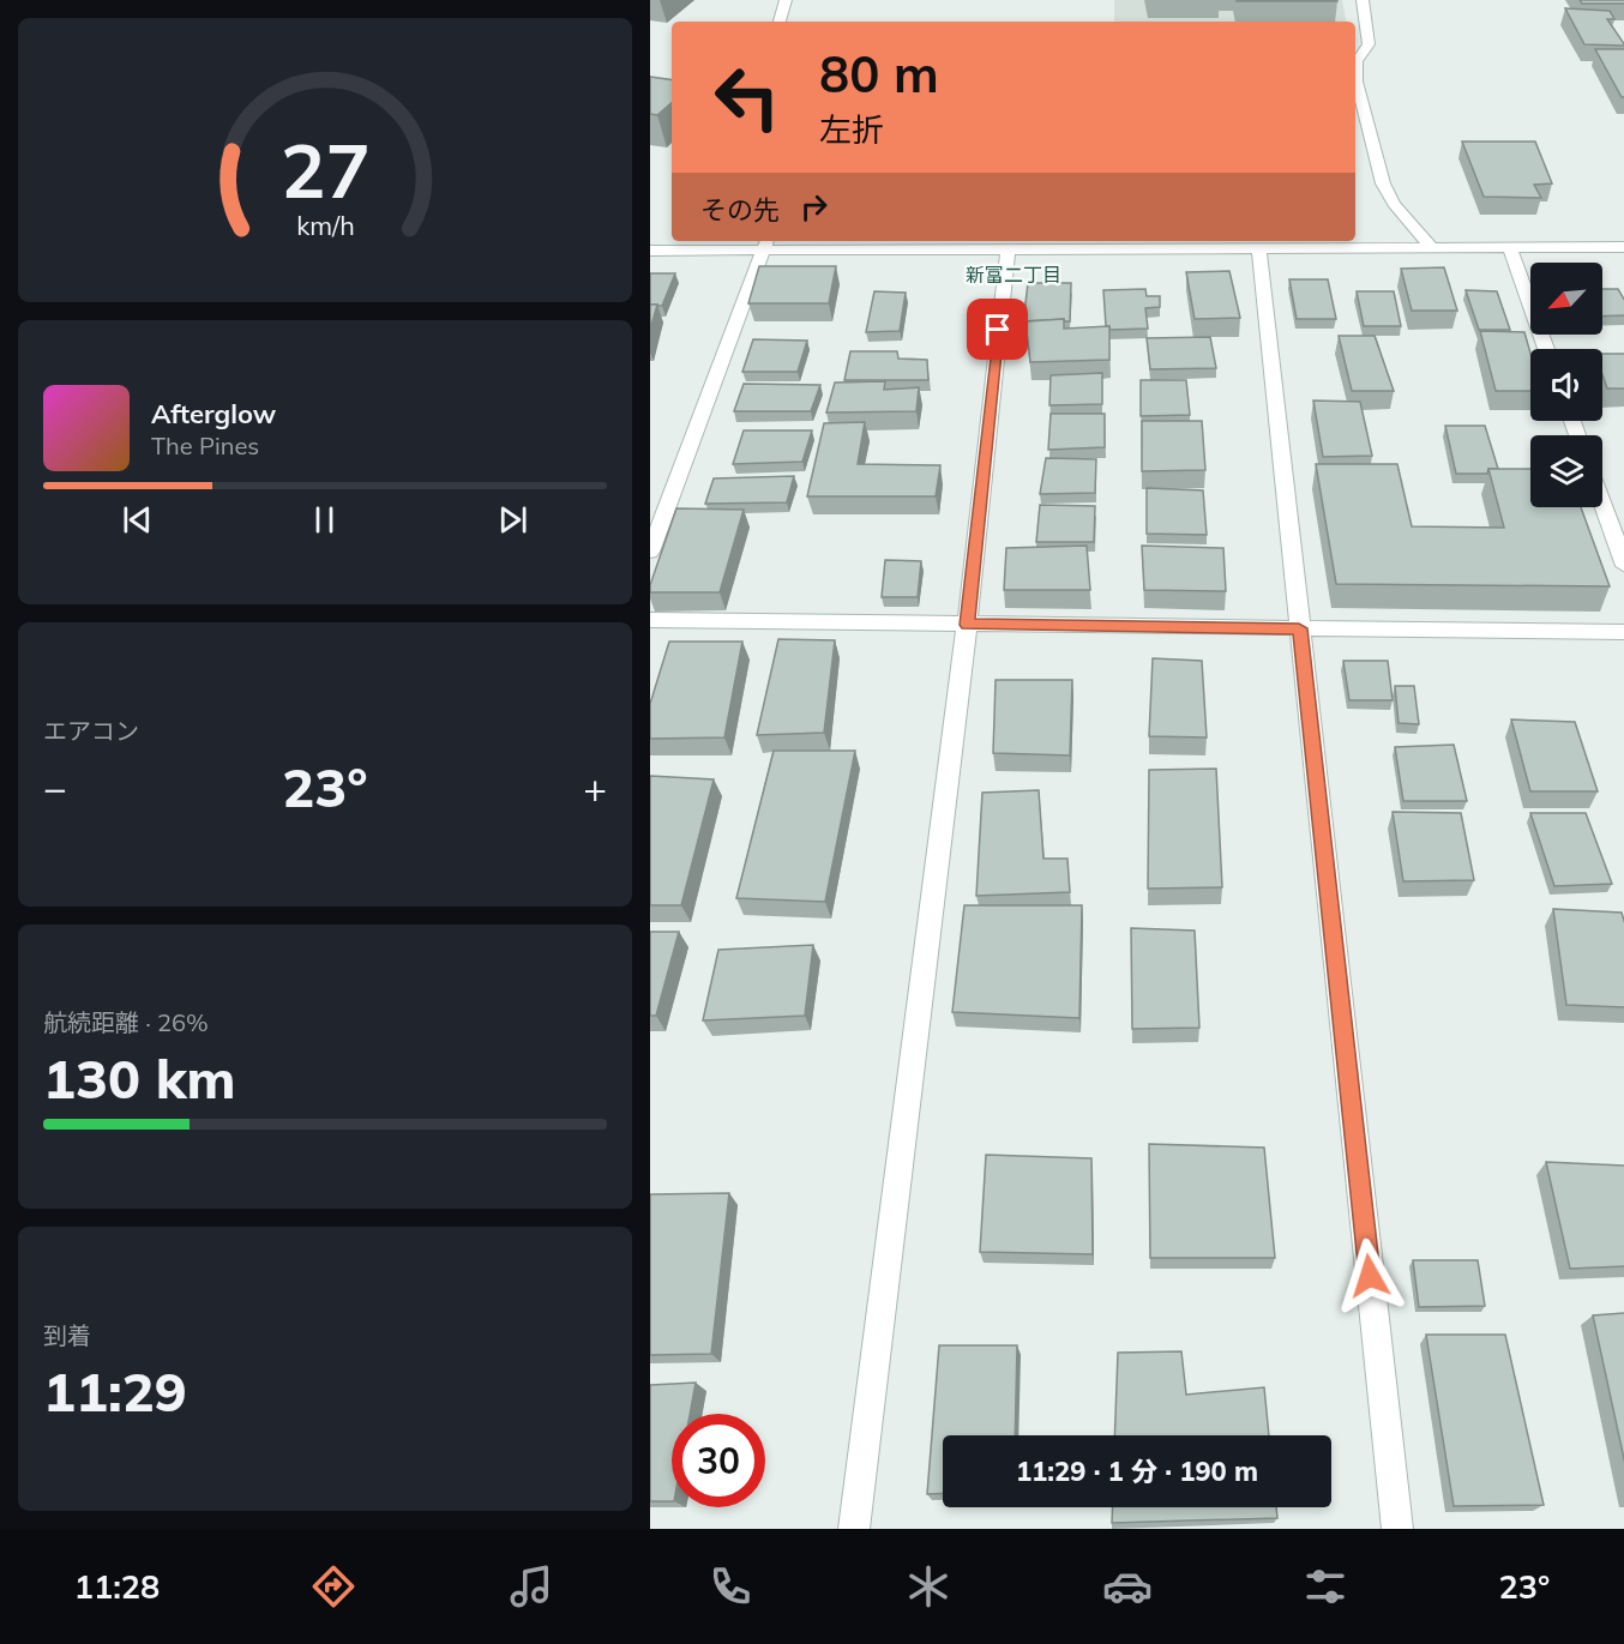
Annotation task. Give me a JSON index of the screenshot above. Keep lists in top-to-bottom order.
{
  "districts": ["新富二丁目"],
  "north": "bottom left",
  "page": {
    "turn": ["80 m", "左折"],
    "then": "その先",
    "song": ["Afterglow", "The Pines"],
    "tile": [
      "エアコン",
      ["航続距離 · 26%", "130 km"],
      ["到着", "11:29"]
    ],
    "heat": ["−", "23°", "+"],
    "limit": "30",
    "trip": "11:29 · 1 分 · 190 m",
    "tabs": ["11:28", "23°"],
    "gauge": ["27", "km/h"]
  }
}
